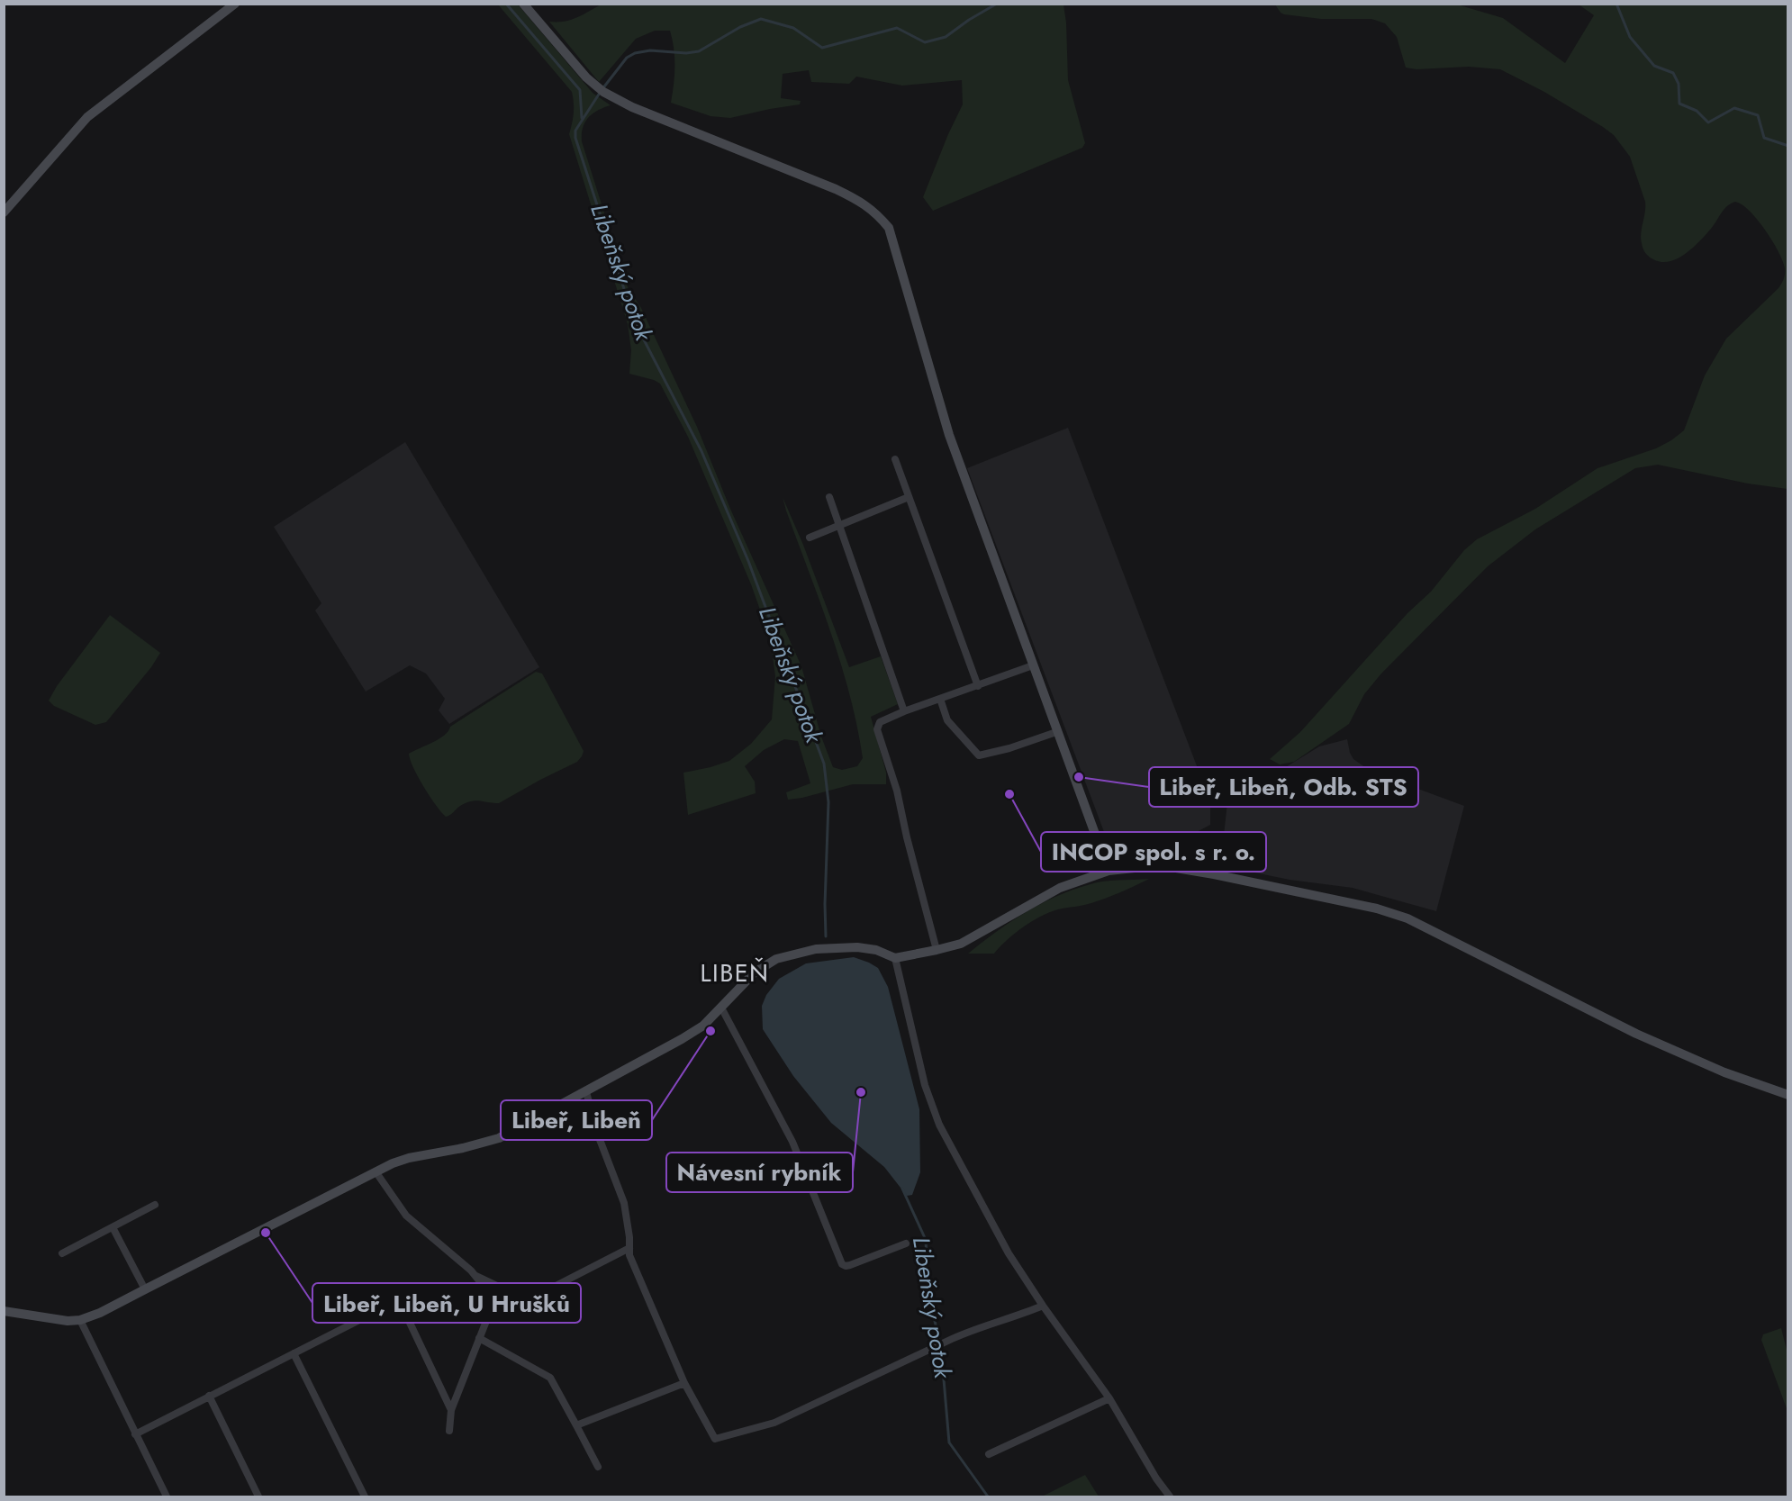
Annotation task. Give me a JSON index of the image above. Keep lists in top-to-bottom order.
{
  "districts": ["LIBEŇ"],
  "water": ["Libeňský potok"],
  "places": [
    "Libeř, Libeň, Odb. STS",
    "INCOP spol. s r. o.",
    "Libeř, Libeň",
    "Návesní rybník",
    "Libeř, Libeň, U Hrušků"
  ]
}
